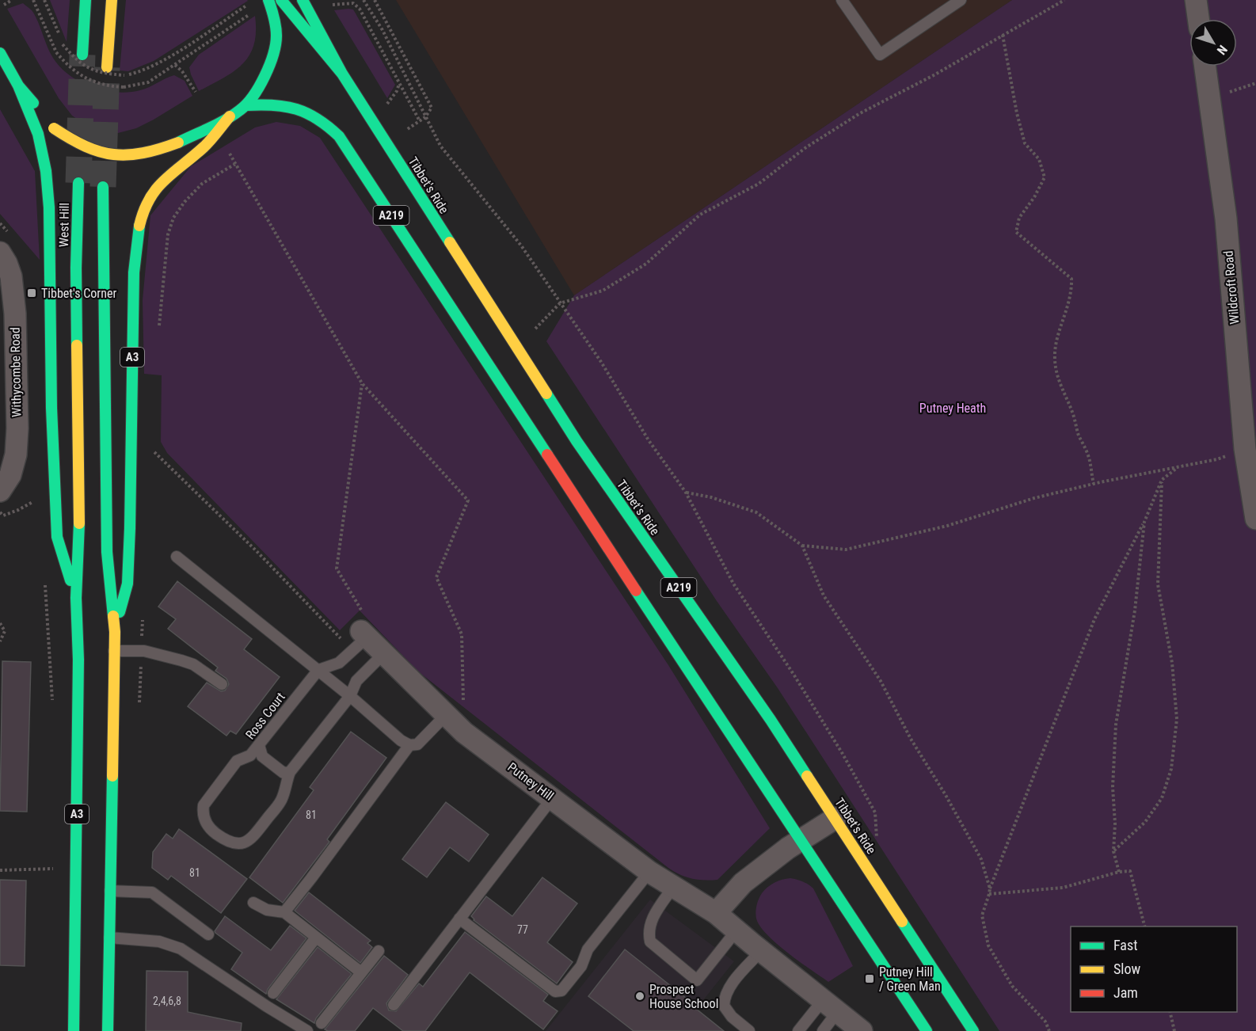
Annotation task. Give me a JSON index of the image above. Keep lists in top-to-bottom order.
{
  "streets": {
    "main road": [
      "Tibbet's Ride",
      "A219",
      "West Hill",
      "A3"
    ],
    "street": ["Wildcroft Road", "Withycombe Road", "Putney Hill"],
    "lane": ["Ross Court"]
  },
  "crossings": [
    ["West Hill", "A3"],
    ["Ross Court", "Putney Hill"]
  ],
  "parks": ["Putney Heath"],
  "places": {
    "transit": ["Tibbet's Corner", "Putney Hill / Green Man"],
    "other": ["Prospect House School"]
  },
  "house_numbers": [
    "81",
    "81",
    "77",
    "2,4,6,8"
  ],
  "legend": ["Fast", "Slow", "Jam"],
  "north": "bottom right"
}
